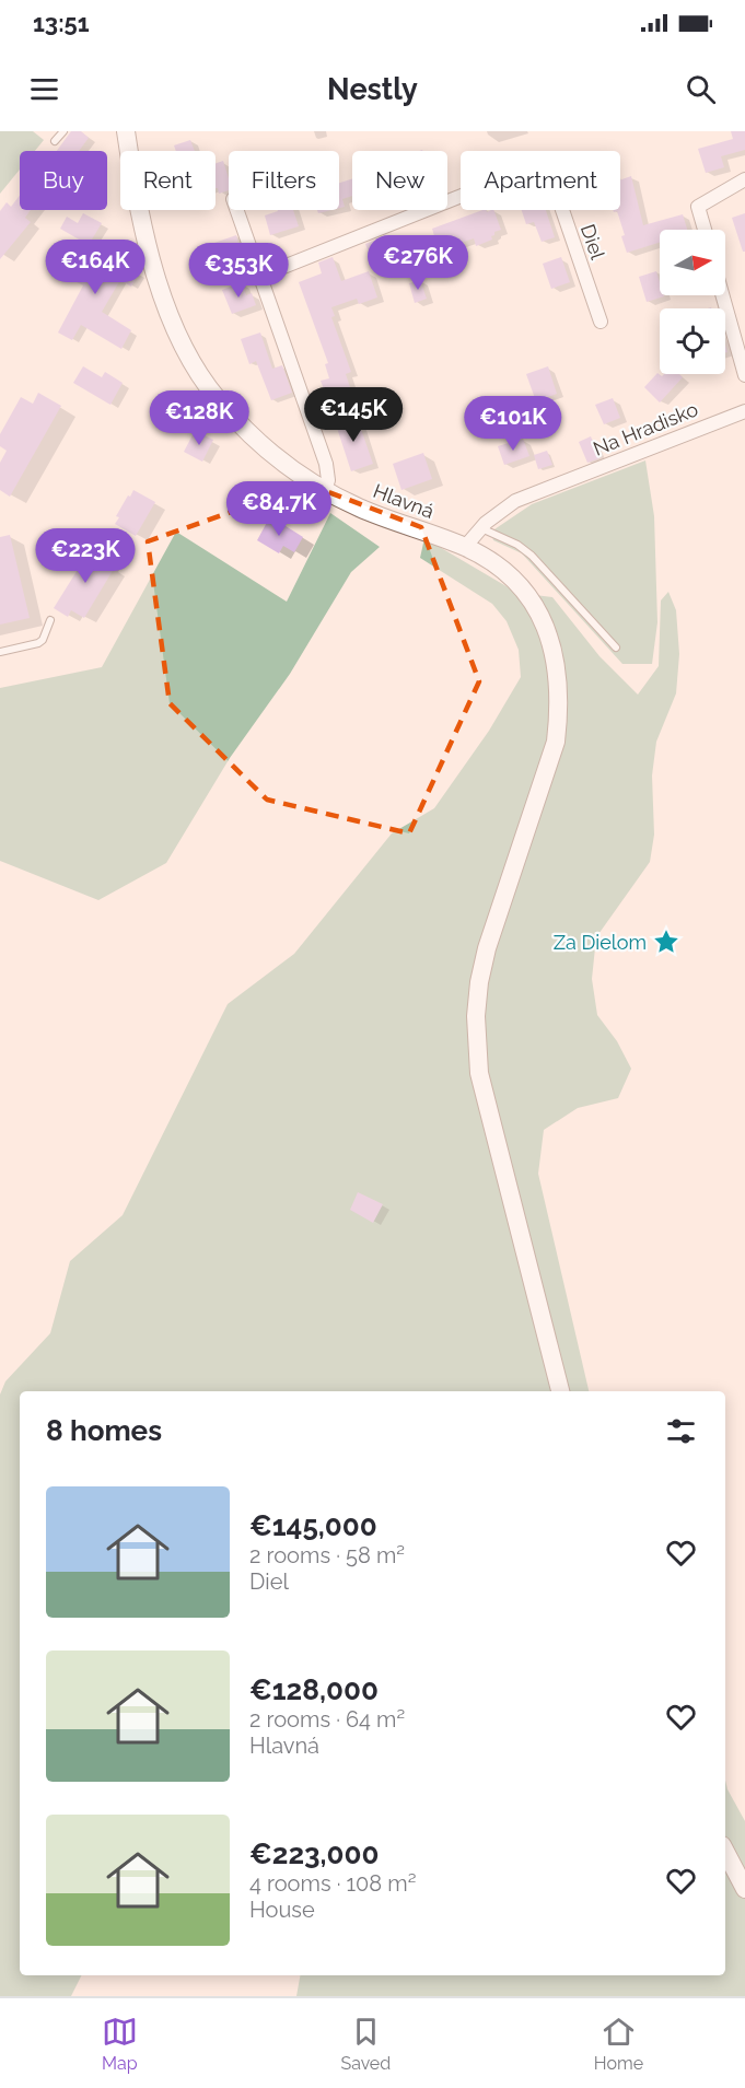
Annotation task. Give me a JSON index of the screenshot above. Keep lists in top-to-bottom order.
{
  "streets": {
    "street": ["Diel", "Na Hradisko", "Hlavná"]
  },
  "crossings": [
    ["Na Hradisko", "Hlavná"]
  ],
  "places": {
    "place": ["Za Dielom"]
  },
  "north": "right",
  "page": {
    "status": "13:51",
    "header": "Nestly",
    "chip": [
      "Buy",
      "Rent",
      "Filters",
      "New",
      "Apartment"
    ],
    "price": [
      "€276K",
      "€164K",
      "€353K",
      "€145K",
      "€128K",
      "€101K",
      "€84.7K",
      "€223K"
    ],
    "heading": "8 homes",
    "list": [
      {
        "name": "€145,000",
        "note": "2 rooms · 58 m² · Diel"
      },
      {
        "name": "€128,000",
        "note": "2 rooms · 64 m² · Hlavná"
      },
      {
        "name": "€223,000",
        "note": "4 rooms · 108 m² · House"
      }
    ],
    "tabs": ["Map", "Saved", "Home"]
  }
}
